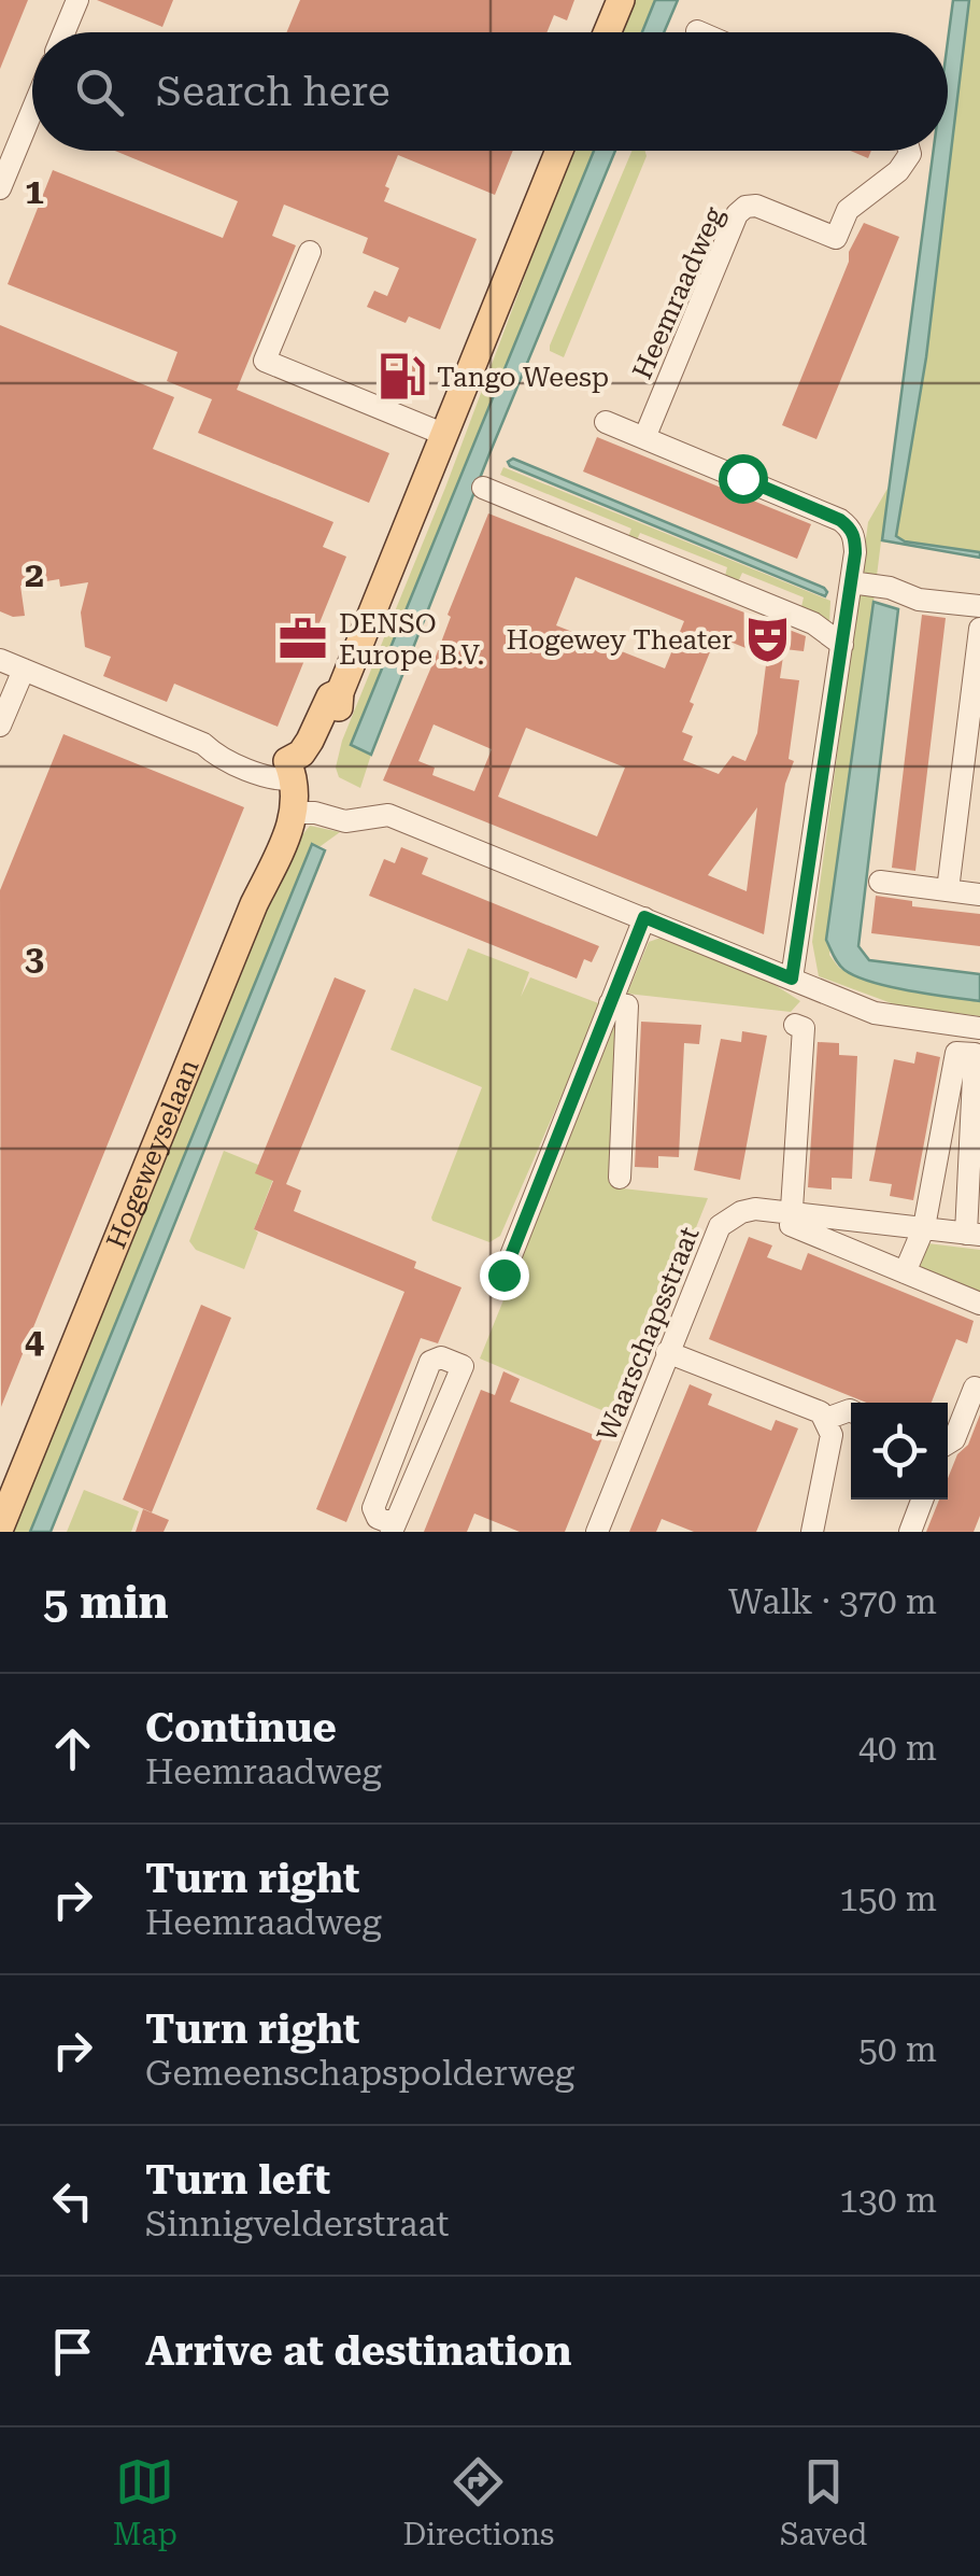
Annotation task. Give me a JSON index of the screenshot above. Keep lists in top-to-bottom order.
{
  "streets": {
    "main road": ["Hogeweyselaan"],
    "street": ["Heemraadweg", "Waarschapsstraat"]
  },
  "places": {
    "fuel station": ["Tango Weesp"],
    "office": ["DENSO Europe B.V."],
    "theatre": ["Hogewey Theater"]
  },
  "page": {
    "search": "Search here",
    "heading": ["5 min", "Walk · 370 m"],
    "list": [
      ["Continue", "Heemraadweg", "40 m"],
      ["Turn right", "Heemraadweg", "150 m"],
      ["Turn right", "Gemeenschapspolderweg", "50 m"],
      ["Turn left", "Sinnigvelderstraat", "130 m"],
      "Arrive at destination"
    ],
    "nav": ["Map", "Directions", "Saved"]
  },
  "grid": {
    "rows": [
      "1",
      "2",
      "3",
      "4"
    ]
  }
}
